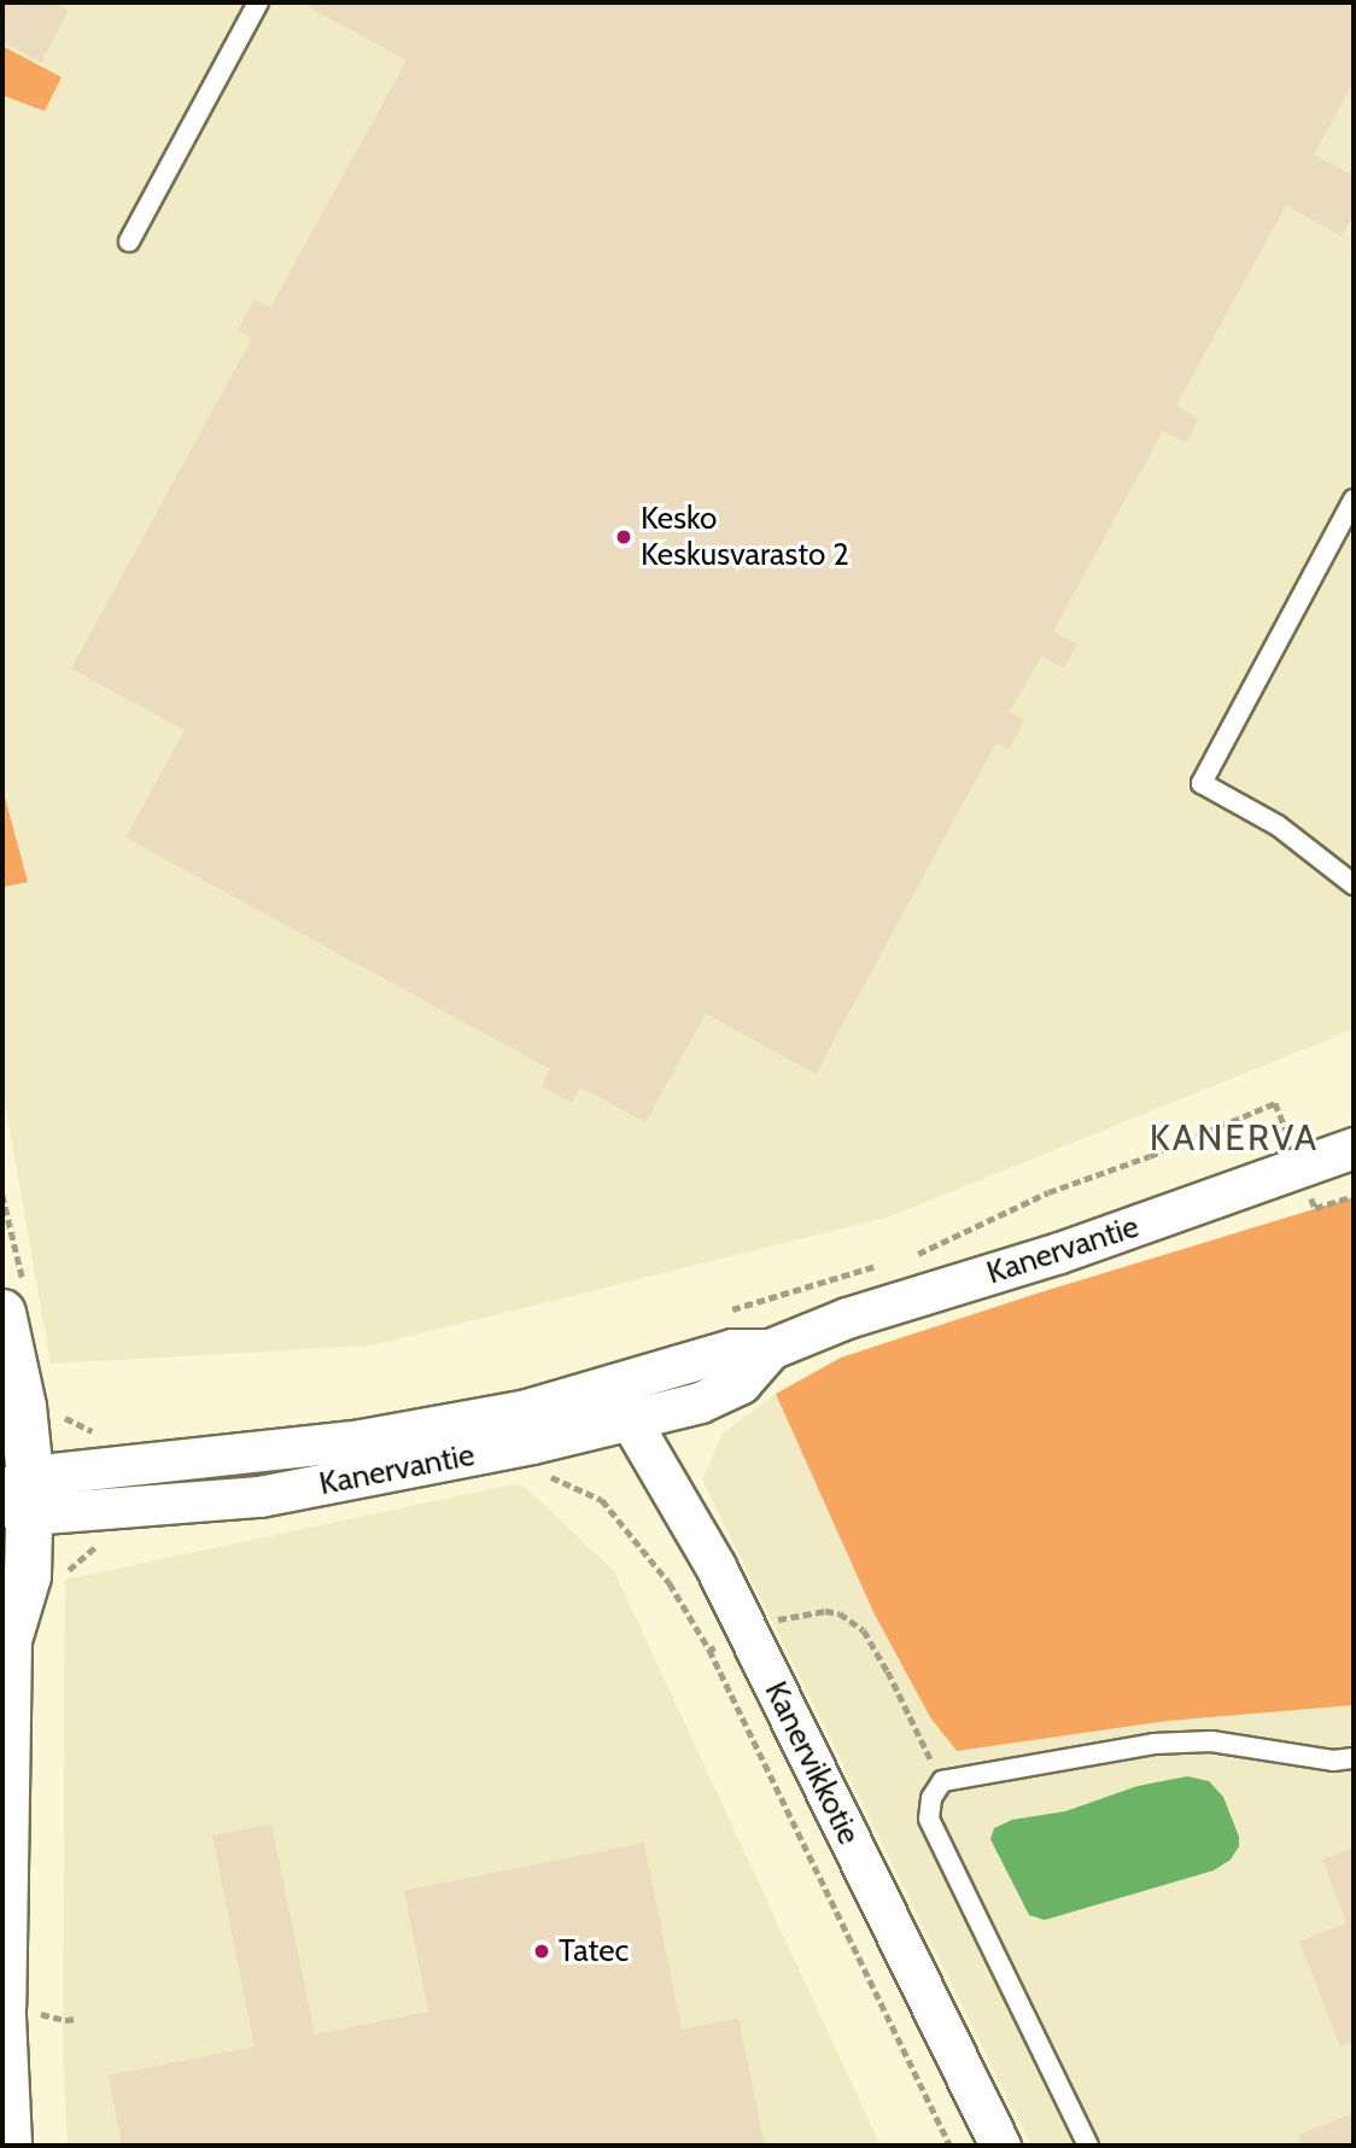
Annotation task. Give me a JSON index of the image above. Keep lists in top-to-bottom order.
{
  "streets": {
    "street": ["Kanervantie", "Kanervikkotie"]
  },
  "crossings": [
    ["Kanervantie", "Kanervikkotie"]
  ],
  "districts": ["KANERVA"],
  "places": ["Kesko Keskusvarasto 2", "Tatec"]
}
